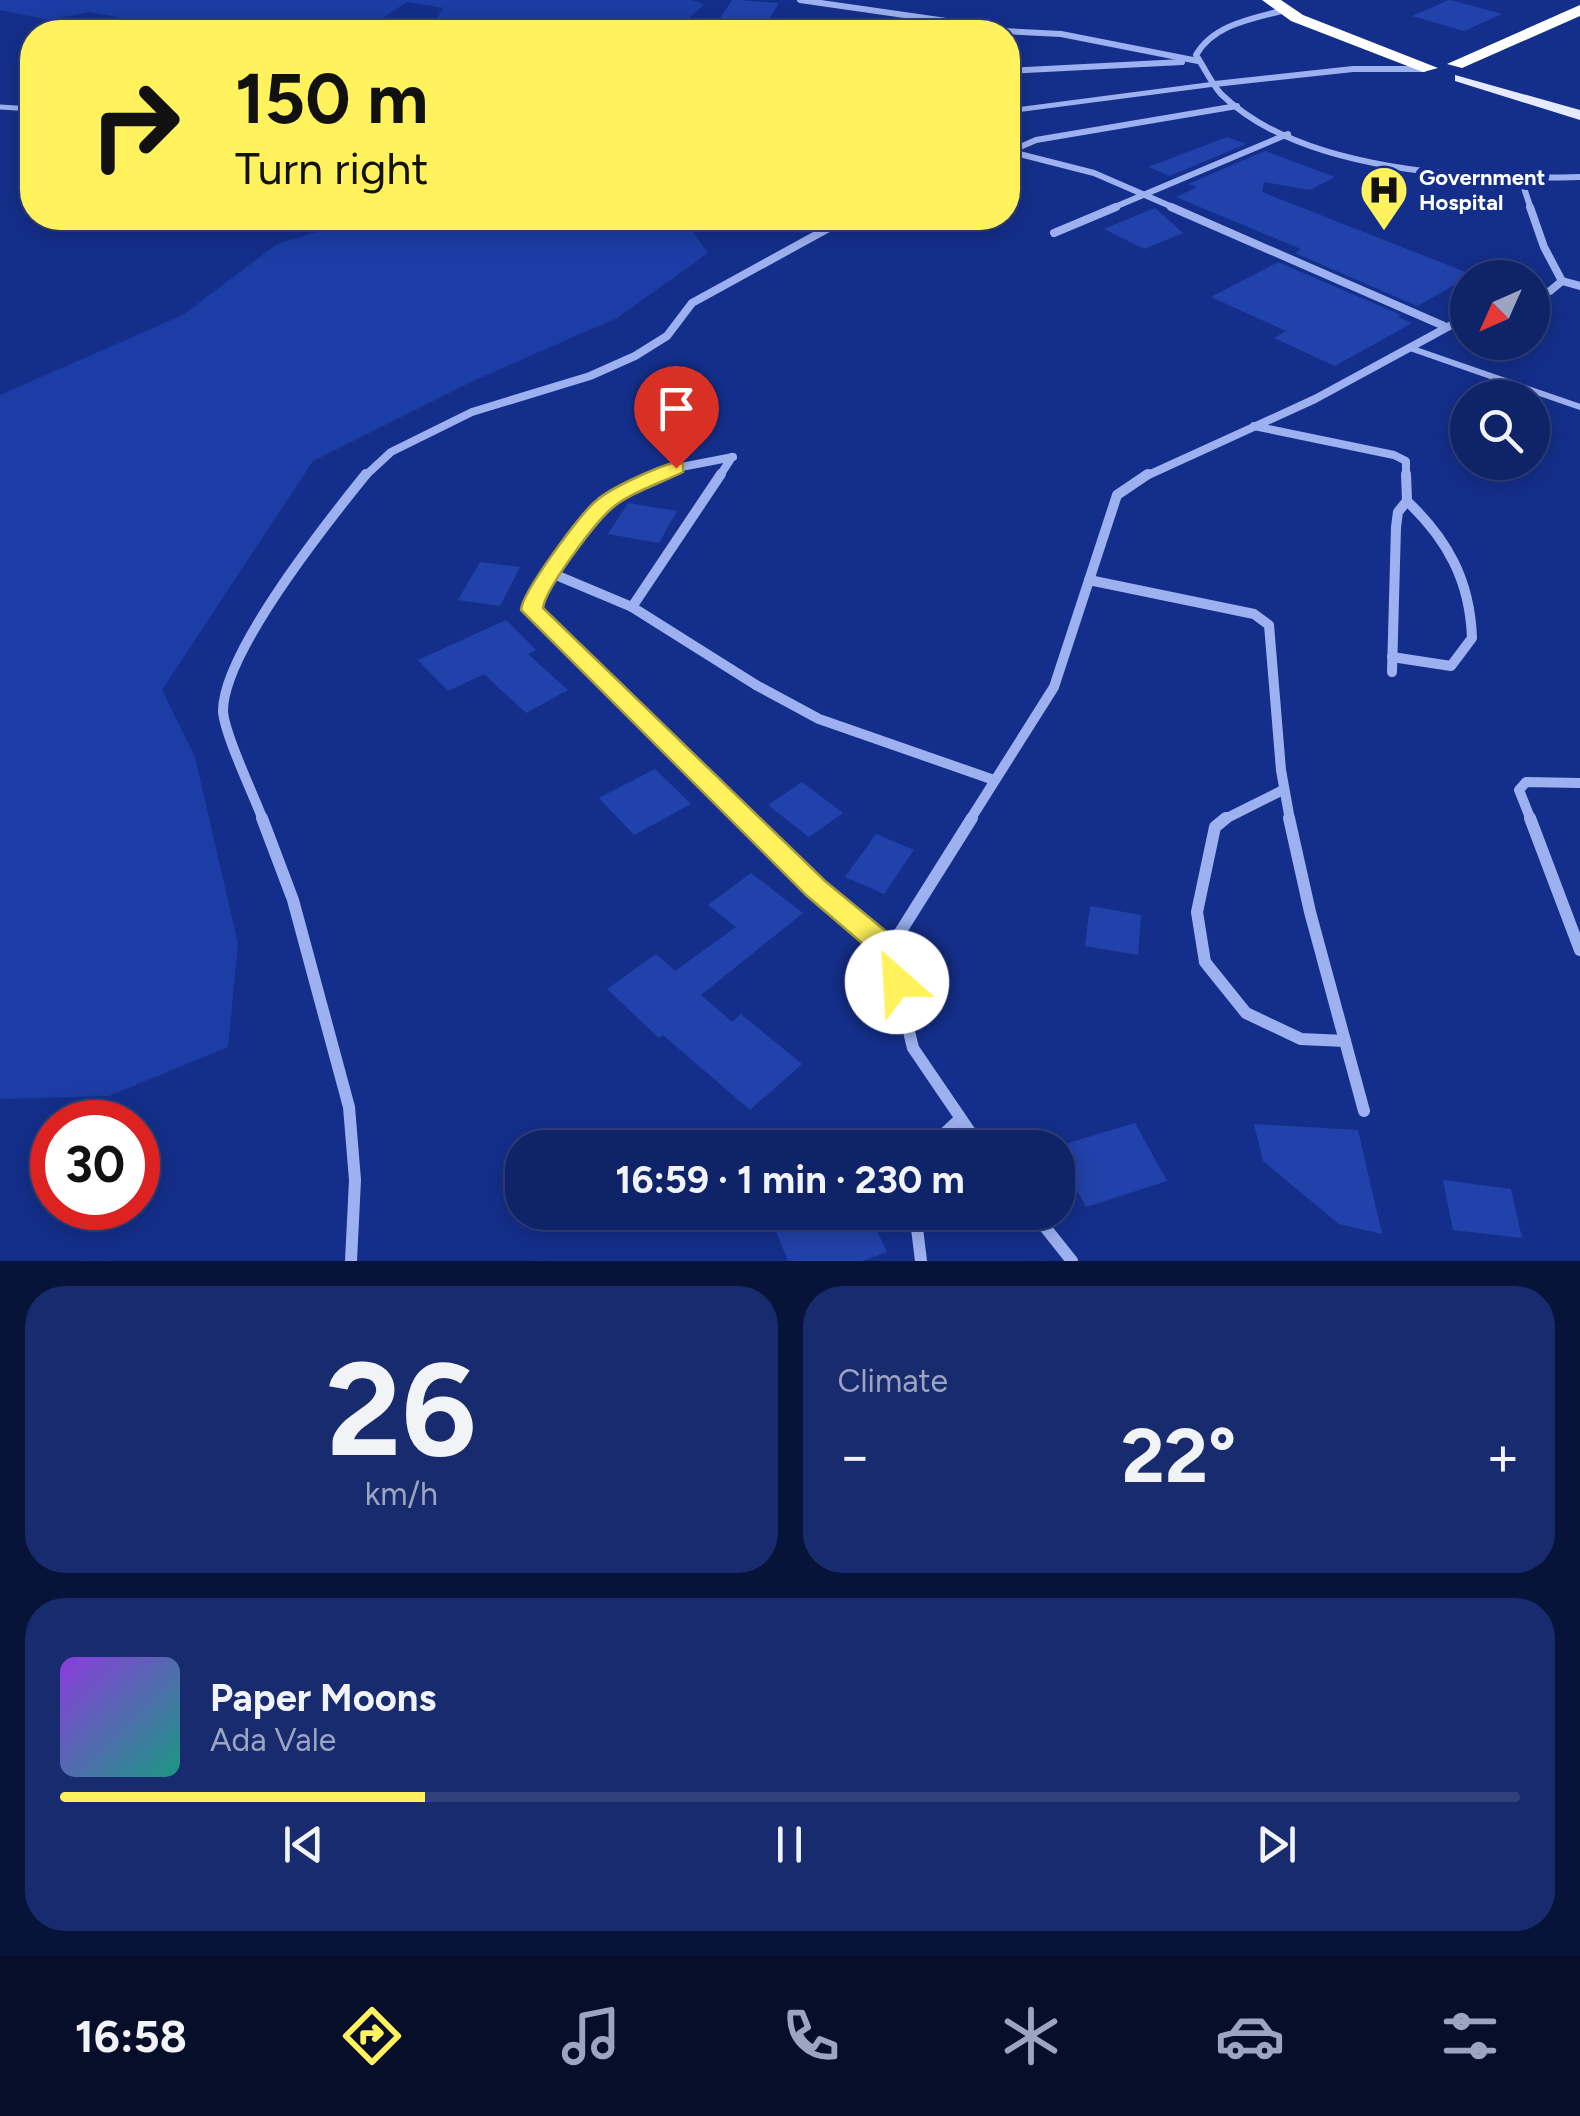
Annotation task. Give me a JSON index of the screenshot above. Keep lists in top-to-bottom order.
{
  "places": {
    "hospital": ["Government Hospital"]
  },
  "north": "bottom left",
  "page": {
    "turn": ["150 m", "Turn right"],
    "limit": "30",
    "trip": "16:59 · 1 min · 230 m",
    "tile": [
      ["26", "km/h"],
      "Climate"
    ],
    "heat": ["−", "22°", "+"],
    "song": ["Paper Moons", "Ada Vale"],
    "tabs": "16:58"
  }
}
